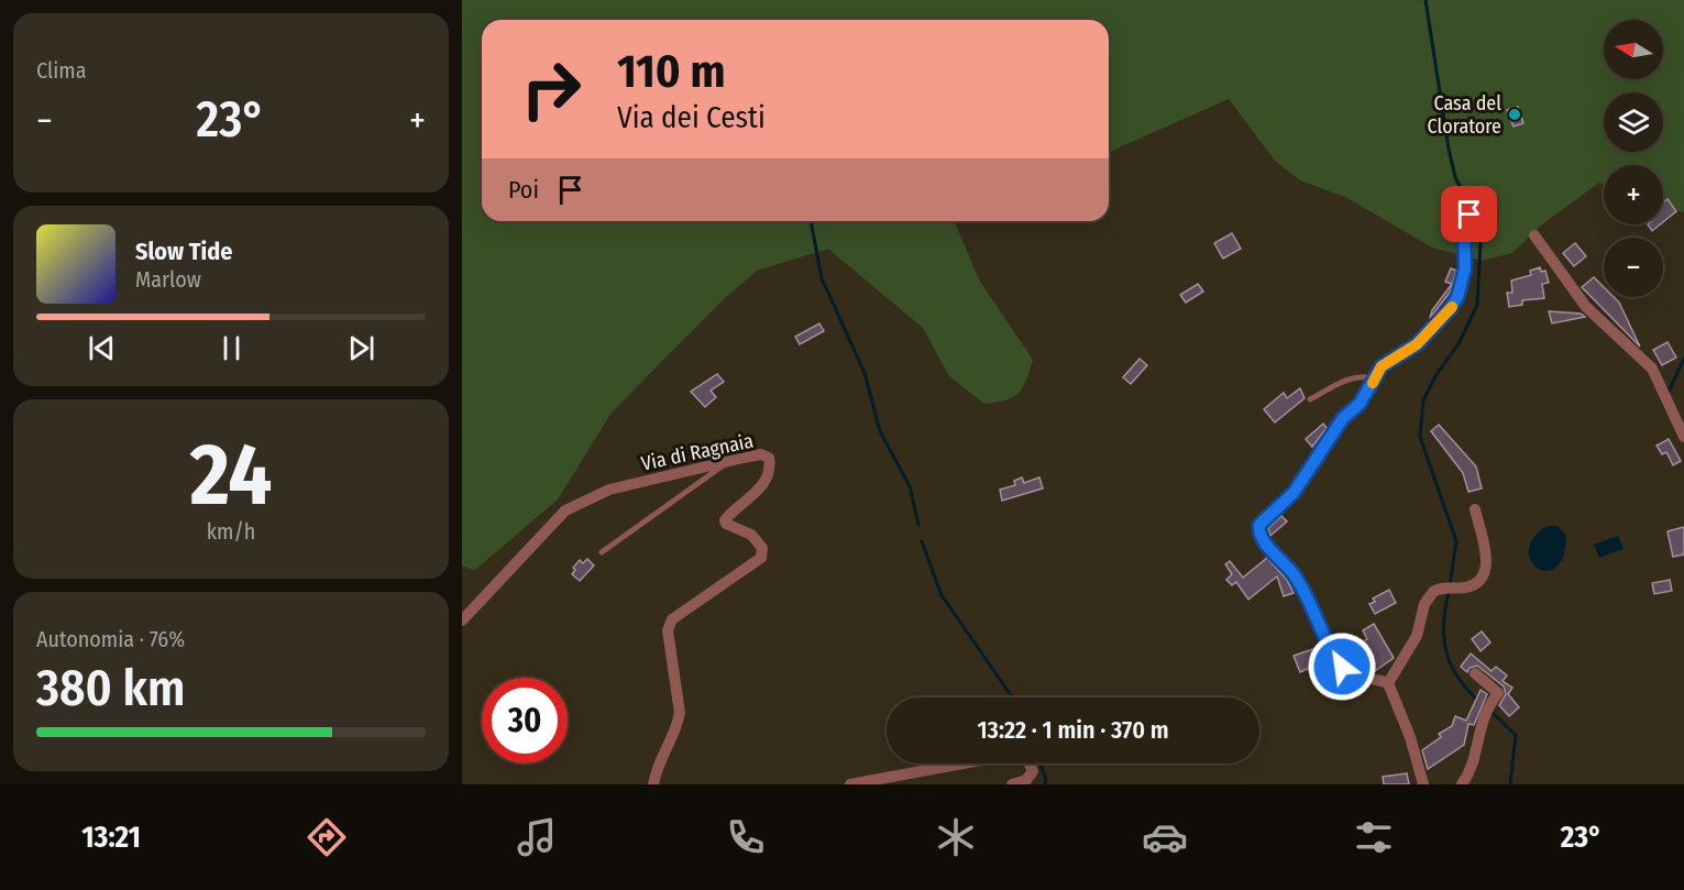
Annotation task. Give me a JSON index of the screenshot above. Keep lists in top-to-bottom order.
{
  "streets": {
    "street": ["Via di Ragnaia"]
  },
  "places": ["Casa del Cloratore"],
  "north": "left",
  "page": {
    "tile": [
      "Clima",
      ["24", "km/h"],
      ["Autonomia · 76%", "380 km"]
    ],
    "map_buttons": ["+", "−"],
    "turn": ["110 m", "Via dei Cesti"],
    "heat": ["−", "23°", "+"],
    "then": "Poi",
    "song": ["Slow Tide", "Marlow"],
    "limit": "30",
    "trip": "13:22 · 1 min · 370 m",
    "tabs": ["13:21", "23°"]
  }
}
